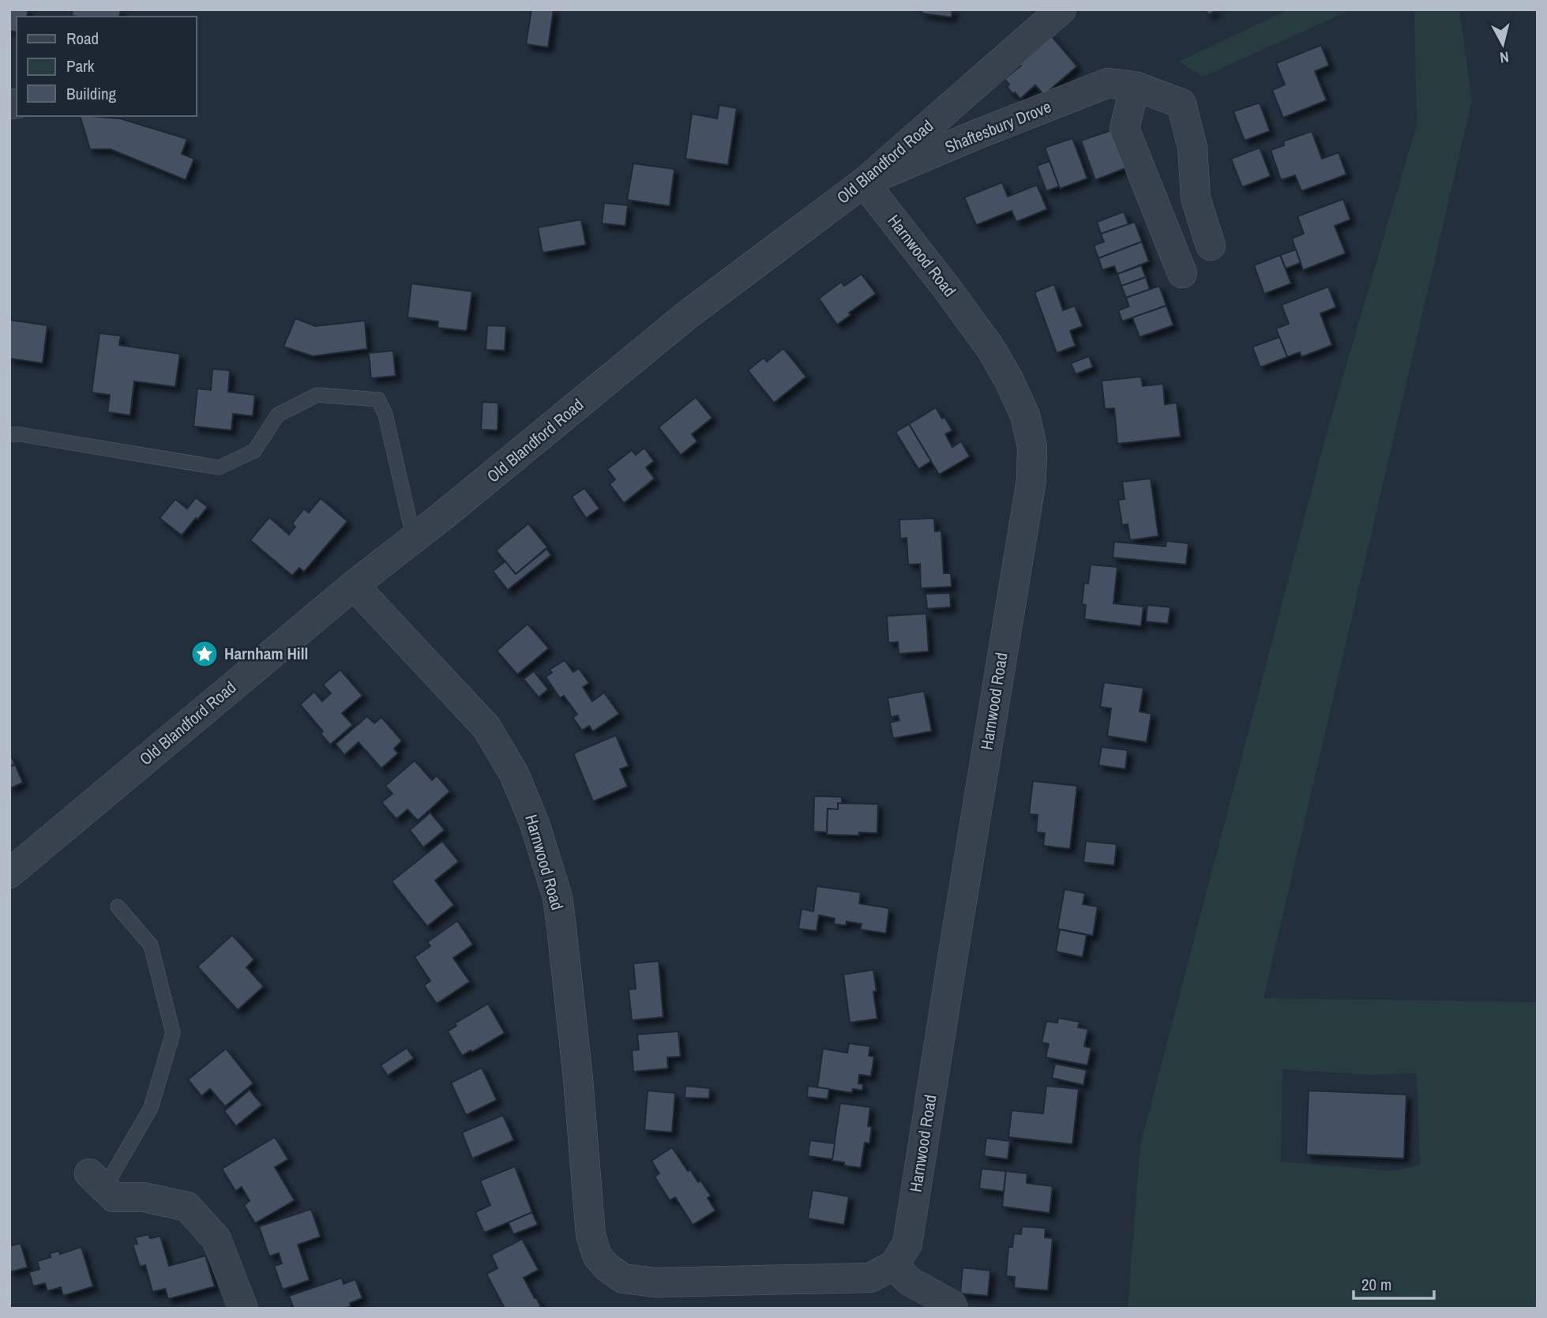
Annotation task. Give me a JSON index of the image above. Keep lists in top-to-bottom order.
{
  "streets": {
    "street": ["Shaftesbury Drove", "Old Blandford Road", "Harnwood Road"]
  },
  "crossings": [
    ["Shaftesbury Drove", "Old Blandford Road"],
    ["Shaftesbury Drove", "Harnwood Road"],
    ["Old Blandford Road", "Harnwood Road"]
  ],
  "places": {
    "place": ["Harnham Hill"]
  },
  "legend": ["Road", "Park", "Building"],
  "scale_bar": "20 m",
  "north": "bottom"
}
